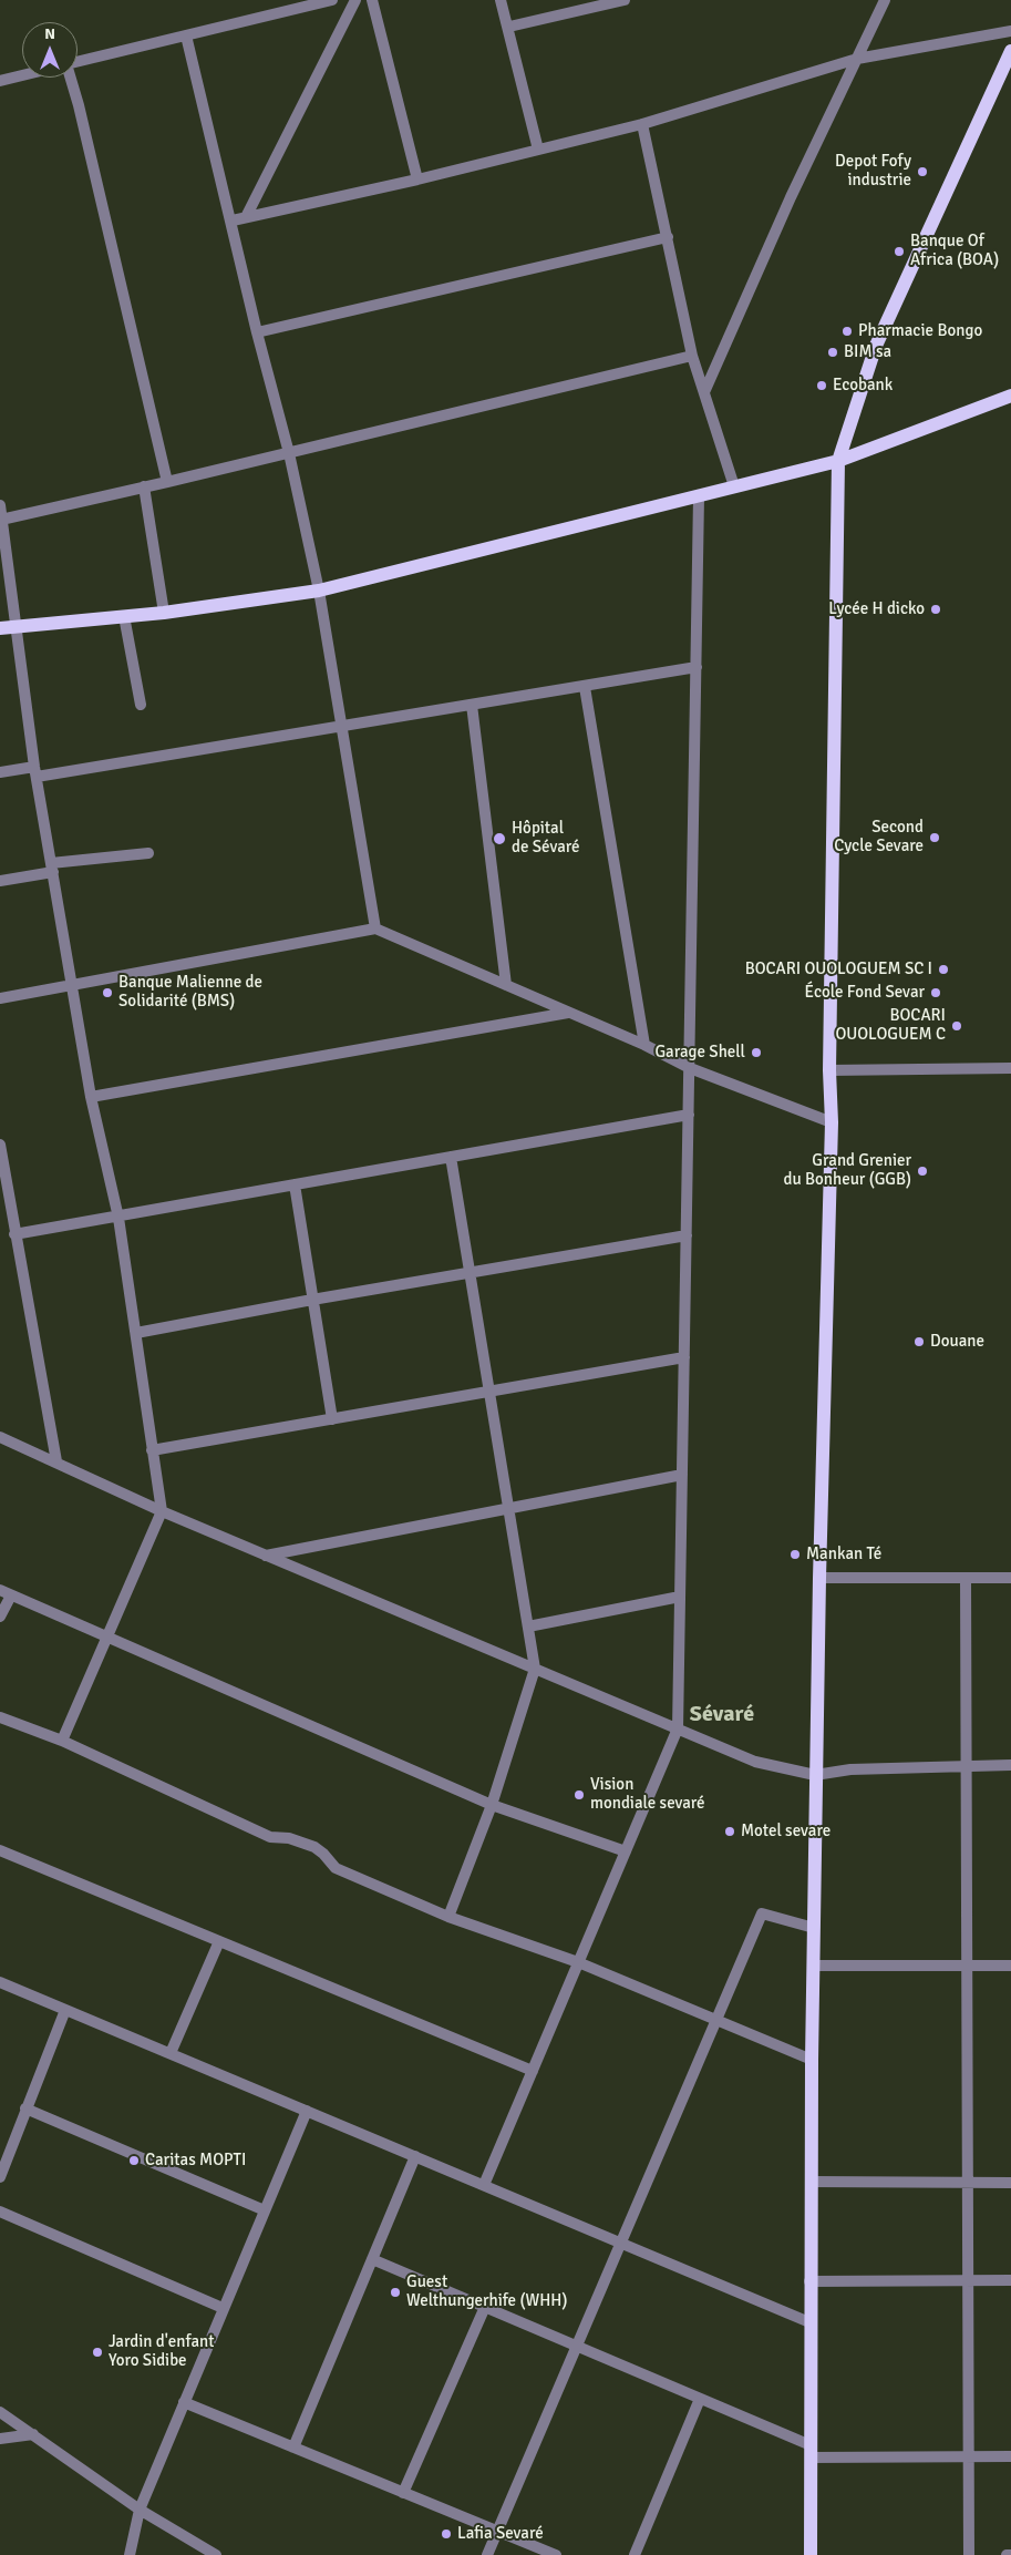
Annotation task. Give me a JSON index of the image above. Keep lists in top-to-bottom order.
{
  "districts": ["Sévaré"],
  "places": [
    "Depot Fofy industrie",
    "Banque Of Africa (BOA)",
    "Pharmacie Bongo",
    "BIM sa",
    "Ecobank",
    "Lycée H dicko",
    "Second Cycle Sevare",
    "Hôpital de Sévaré",
    "BOCARI OUOLOGUEM SC I",
    "Banque Malienne de Solidarité (BMS)",
    "École Fond Sevar",
    "BOCARI OUOLOGUEM C",
    "Garage Shell",
    "Grand Grenier du Bonheur (GGB)",
    "Douane",
    "Mankan Té",
    "Vision mondiale sevaré",
    "Motel sevare",
    "Caritas MOPTI",
    "Guest Welthungerhife (WHH)",
    "Jardin d'enfant Yoro Sidibe",
    "Lafia Sevaré"
  ],
  "north": "top"
}
